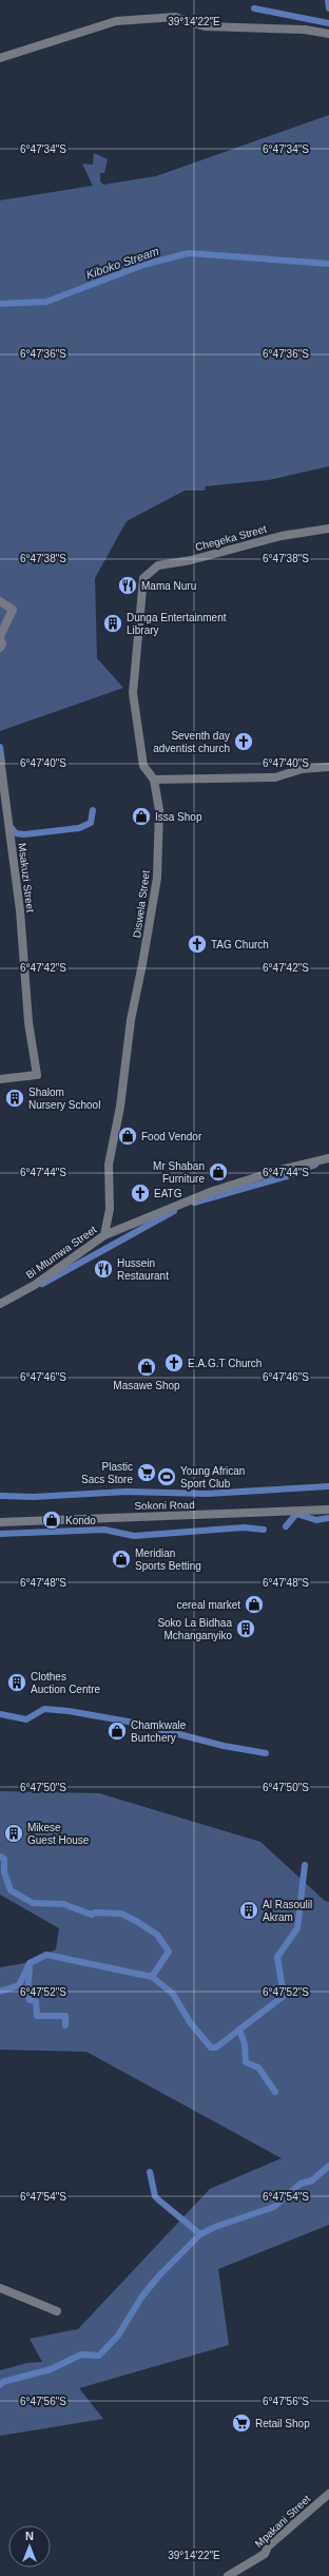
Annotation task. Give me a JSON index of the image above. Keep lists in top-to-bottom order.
{
  "streets": {
    "street": [
      "Chegeka Street",
      "Msakuzi Street",
      "Diswela Street",
      "Bi Mtumwa Street",
      "Sokoni Road",
      "Mpakani Street"
    ]
  },
  "crossings": [
    ["Chegeka Street", "Diswela Street"],
    ["Diswela Street", "Bi Mtumwa Street"]
  ],
  "water": ["Kiboko Stream"],
  "places": {
    "restaurant": ["Mama Nuru", "Hussein Restaurant"],
    "building": [
      "Dunga Entertainment Library",
      "Shalom Nursery School",
      "Soko La Bidhaa Mchanganyiko",
      "Clothes Auction Centre",
      "Mikese Guest House",
      "Al Rasoulil Akram"
    ],
    "church": [
      "Seventh day adventist church",
      "TAG Church",
      "EATG",
      "E.A.G.T Church"
    ],
    "shop": [
      "Issa Shop",
      "Food Vendor",
      "Mr Shaban Furniture",
      "Masawe Shop",
      "Kondo",
      "Meridian Sports Betting",
      "cereal market",
      "Chamkwale Burtchery"
    ],
    "supermarket": ["Plastic Sacs Store", "Retail Shop"],
    "sports": ["Young African Sport Club"]
  },
  "north": "top",
  "coordinates": [
    "39°14'22\"E",
    "6°47'34\"S",
    "6°47'36\"S",
    "6°47'38\"S",
    "6°47'40\"S",
    "6°47'42\"S",
    "6°47'44\"S",
    "6°47'46\"S",
    "6°47'48\"S",
    "6°47'50\"S",
    "6°47'52\"S",
    "6°47'54\"S",
    "6°47'56\"S"
  ]
}
